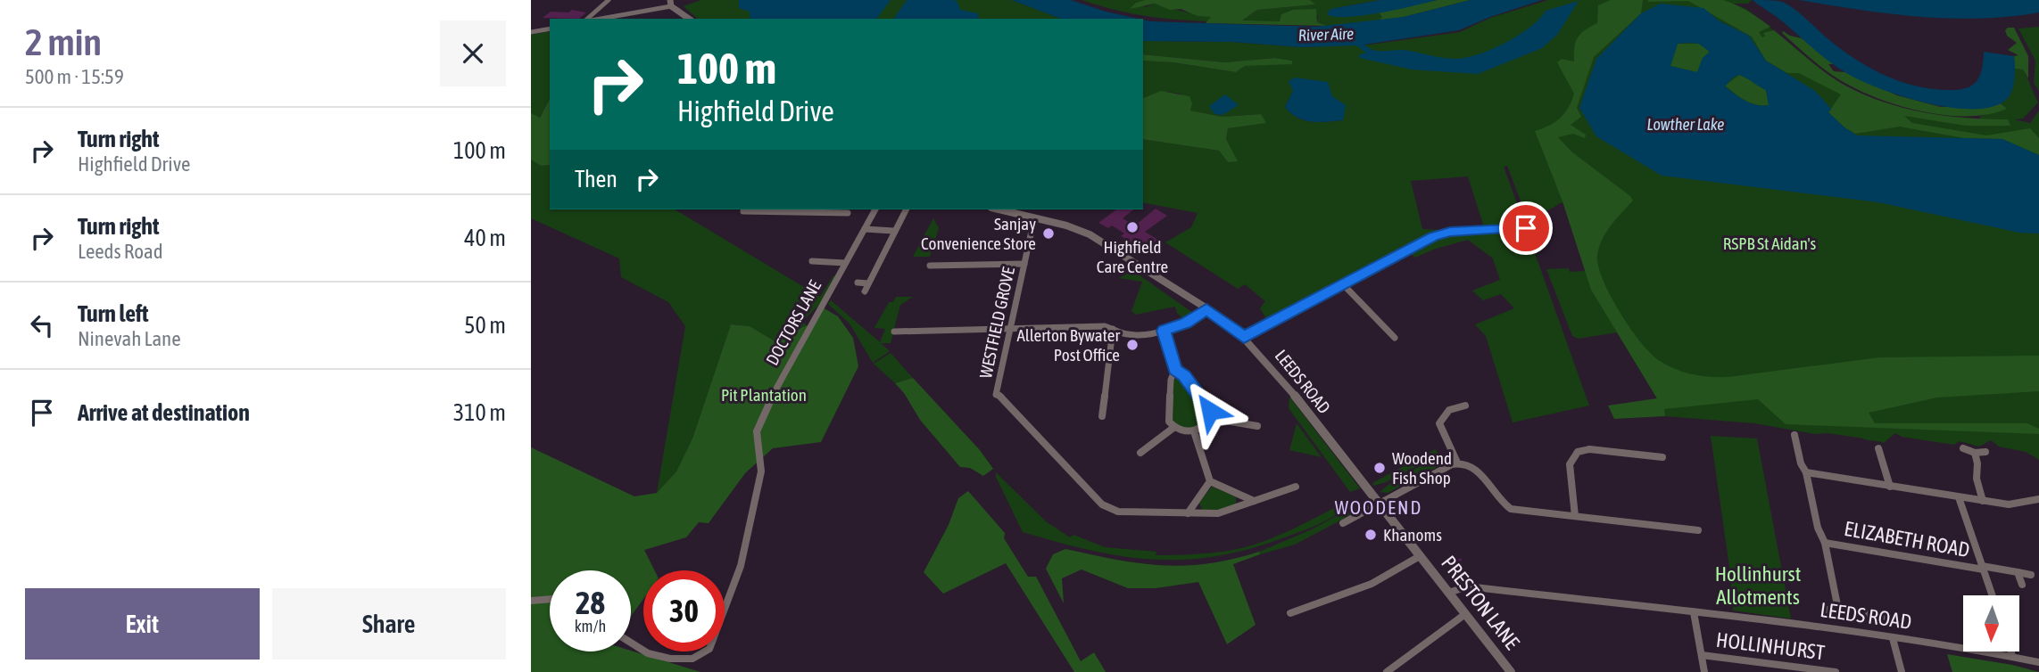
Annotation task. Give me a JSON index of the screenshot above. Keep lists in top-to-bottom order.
{
  "streets": {
    "street": [
      "DOCTORS LANE",
      "WESTFIELD GROVE",
      "LEEDS ROAD",
      "ELIZABETH ROAD",
      "PRESTON LANE",
      "HOLLINHURST"
    ]
  },
  "crossings": [
    ["WESTFIELD GROVE", "LEEDS ROAD"],
    ["LEEDS ROAD", "PRESTON LANE"]
  ],
  "districts": ["WOODEND"],
  "water": ["River Aire", "Lowther Lake"],
  "parks": ["RSPB St Aidan's", "Pit Plantation", "Hollinhurst Allotments"],
  "places": [
    "Highfield Care Centre",
    "Sanjay Convenience Store",
    "Allerton Bywater Post Office",
    "Woodend Fish Shop",
    "Khanoms"
  ],
  "north": "bottom",
  "page": {
    "heading": ["2 min", "500 m · 15:59"],
    "turn": ["100 m", "Highfield Drive"],
    "list": [
      {
        "name": "Turn right",
        "note": "Highfield Drive",
        "value": "100 m"
      },
      {
        "name": "Turn right",
        "note": "Leeds Road",
        "value": "40 m"
      },
      {
        "name": "Turn left",
        "note": "Ninevah Lane",
        "value": "50 m"
      },
      {
        "name": "Arrive at destination",
        "value": "310 m"
      }
    ],
    "then": "Then",
    "speed": "28 km/h",
    "limit": "30",
    "buttons": ["Exit", "Share"]
  }
}
